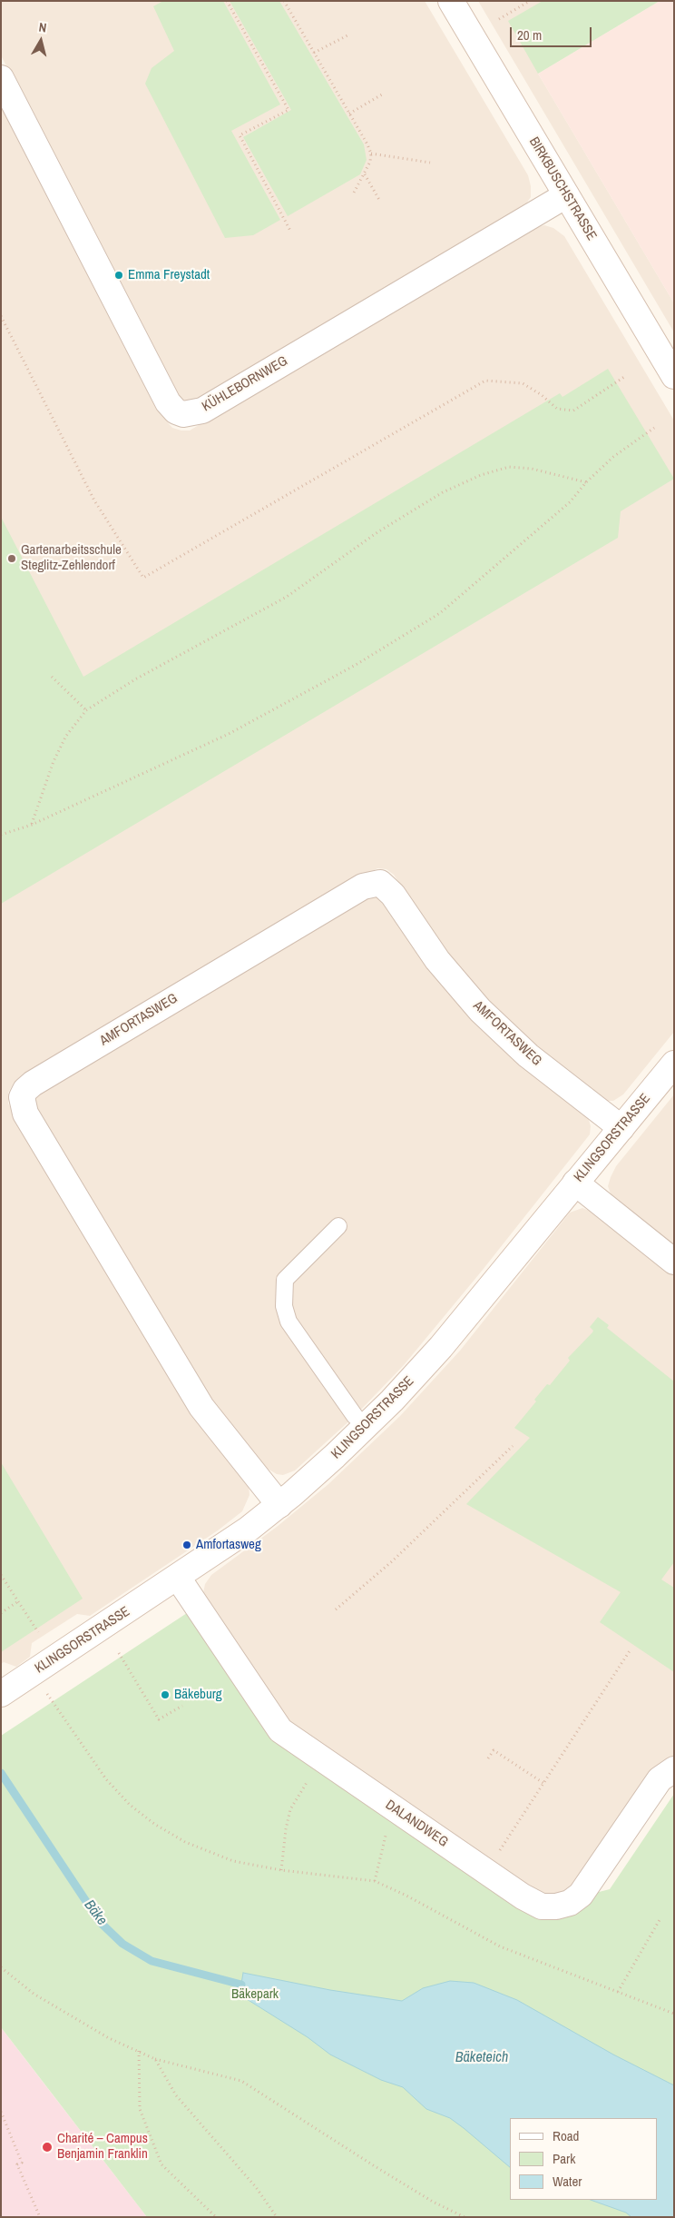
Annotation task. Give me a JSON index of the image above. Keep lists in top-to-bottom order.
{
  "streets": {
    "street": [
      "BIRKBUSCHSTRASSE",
      "KÜHLEBORNWEG",
      "AMFORTASWEG",
      "KLINGSORSTRASSE",
      "DALANDWEG"
    ]
  },
  "crossings": [
    ["BIRKBUSCHSTRASSE", "KÜHLEBORNWEG"],
    ["AMFORTASWEG", "KLINGSORSTRASSE"],
    ["KLINGSORSTRASSE", "DALANDWEG"]
  ],
  "water": ["Bäke", "Bäketeich"],
  "parks": ["Bäkepark"],
  "places": [
    "Emma Freystadt",
    "Gartenarbeitsschule Steglitz-Zehlendorf",
    "Amfortasweg",
    "Bäkeburg",
    "Charité – Campus Benjamin Franklin"
  ],
  "legend": ["Road", "Park", "Water"],
  "scale_bar": "20 m",
  "north": "top"
}
